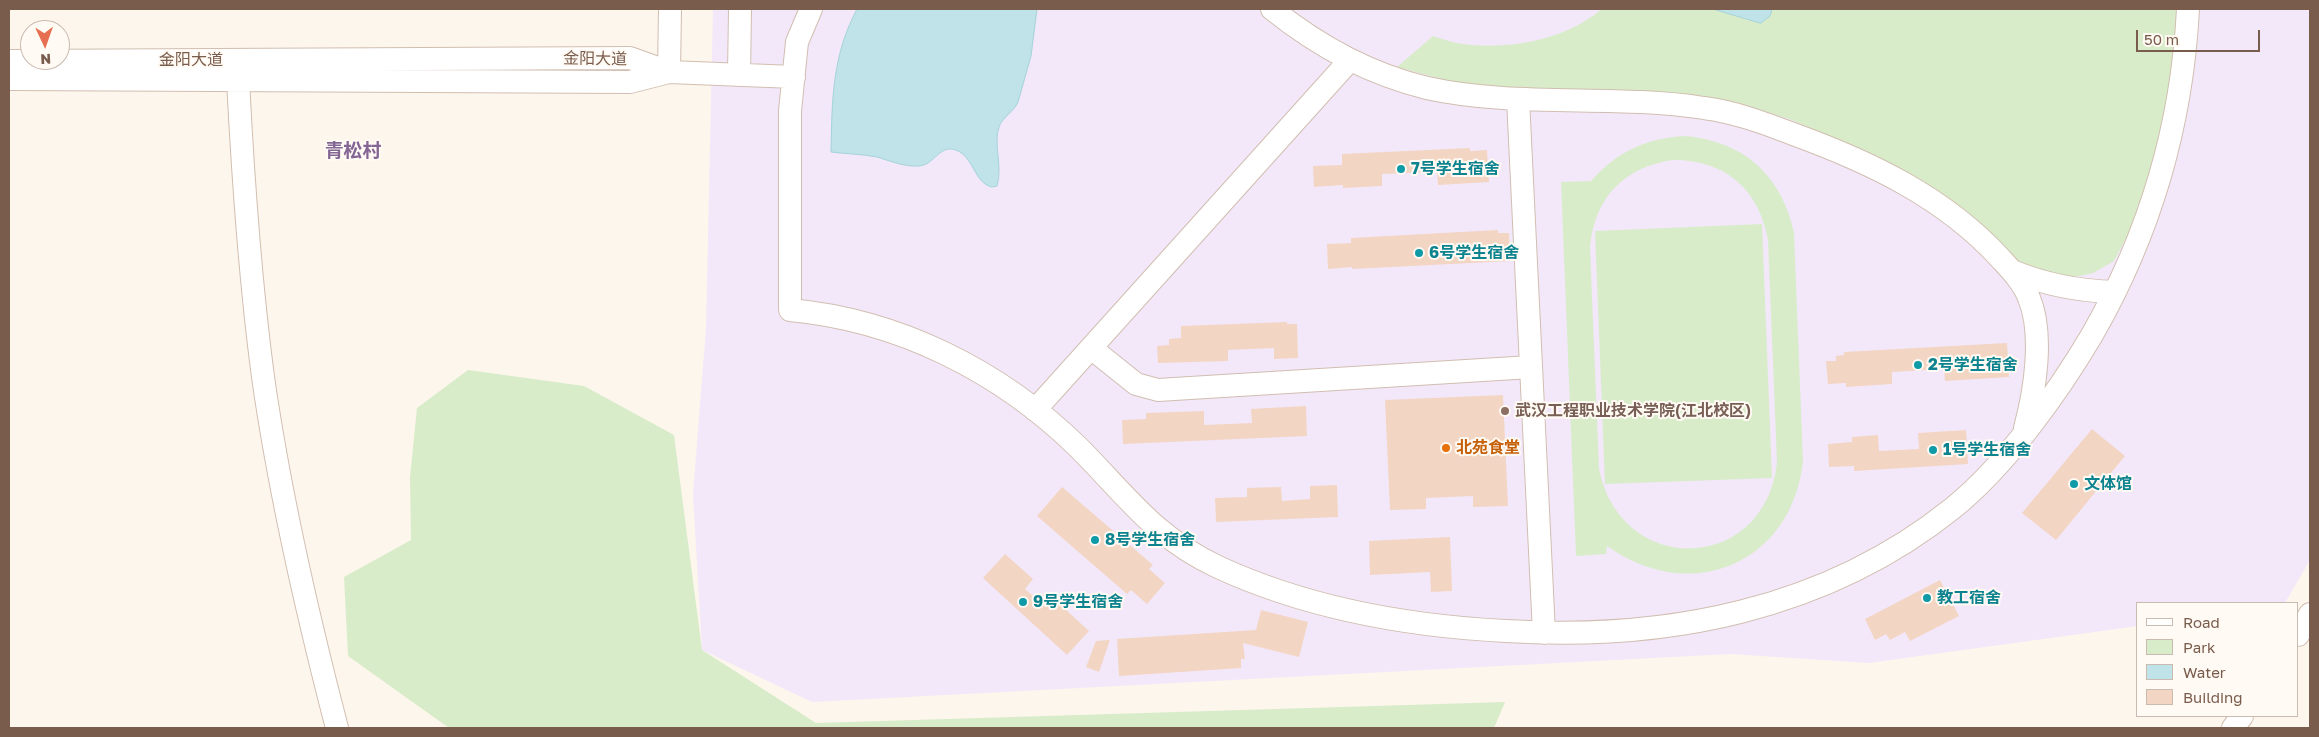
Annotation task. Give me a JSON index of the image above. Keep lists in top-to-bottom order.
{
  "streets": {
    "street": ["金阳大道"]
  },
  "districts": ["青松村"],
  "places": [
    "7号学生宿舍",
    "6号学生宿舍",
    "2号学生宿舍",
    "武汉工程职业技术学院(江北校区)",
    "北苑食堂",
    "1号学生宿舍",
    "文体馆",
    "8号学生宿舍",
    "教工宿舍",
    "9号学生宿舍"
  ],
  "legend": [
    "Road",
    "Park",
    "Water",
    "Building"
  ],
  "scale_bar": "50 m",
  "north": "bottom"
}
